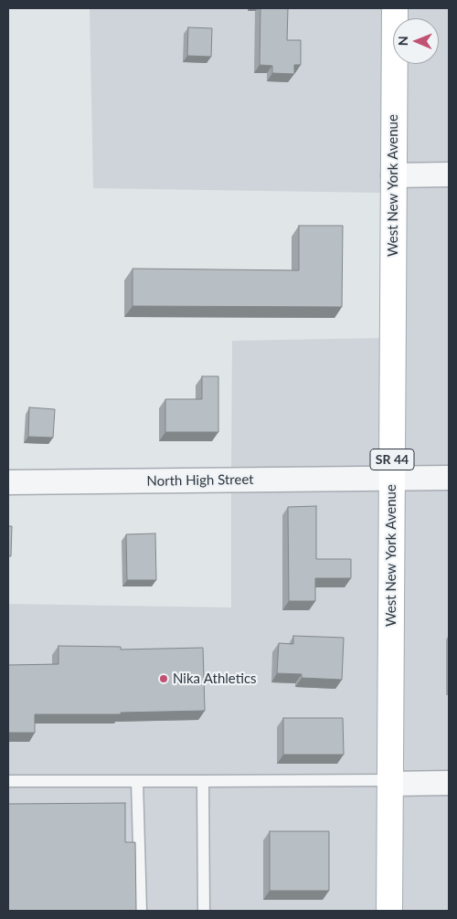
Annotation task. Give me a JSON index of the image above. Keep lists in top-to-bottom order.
{
  "streets": {
    "main road": ["West New York Avenue", "SR 44"],
    "street": ["North High Street"]
  },
  "crossings": [
    ["West New York Avenue", "North High Street"]
  ],
  "places": ["Nika Athletics"],
  "north": "left"
}
